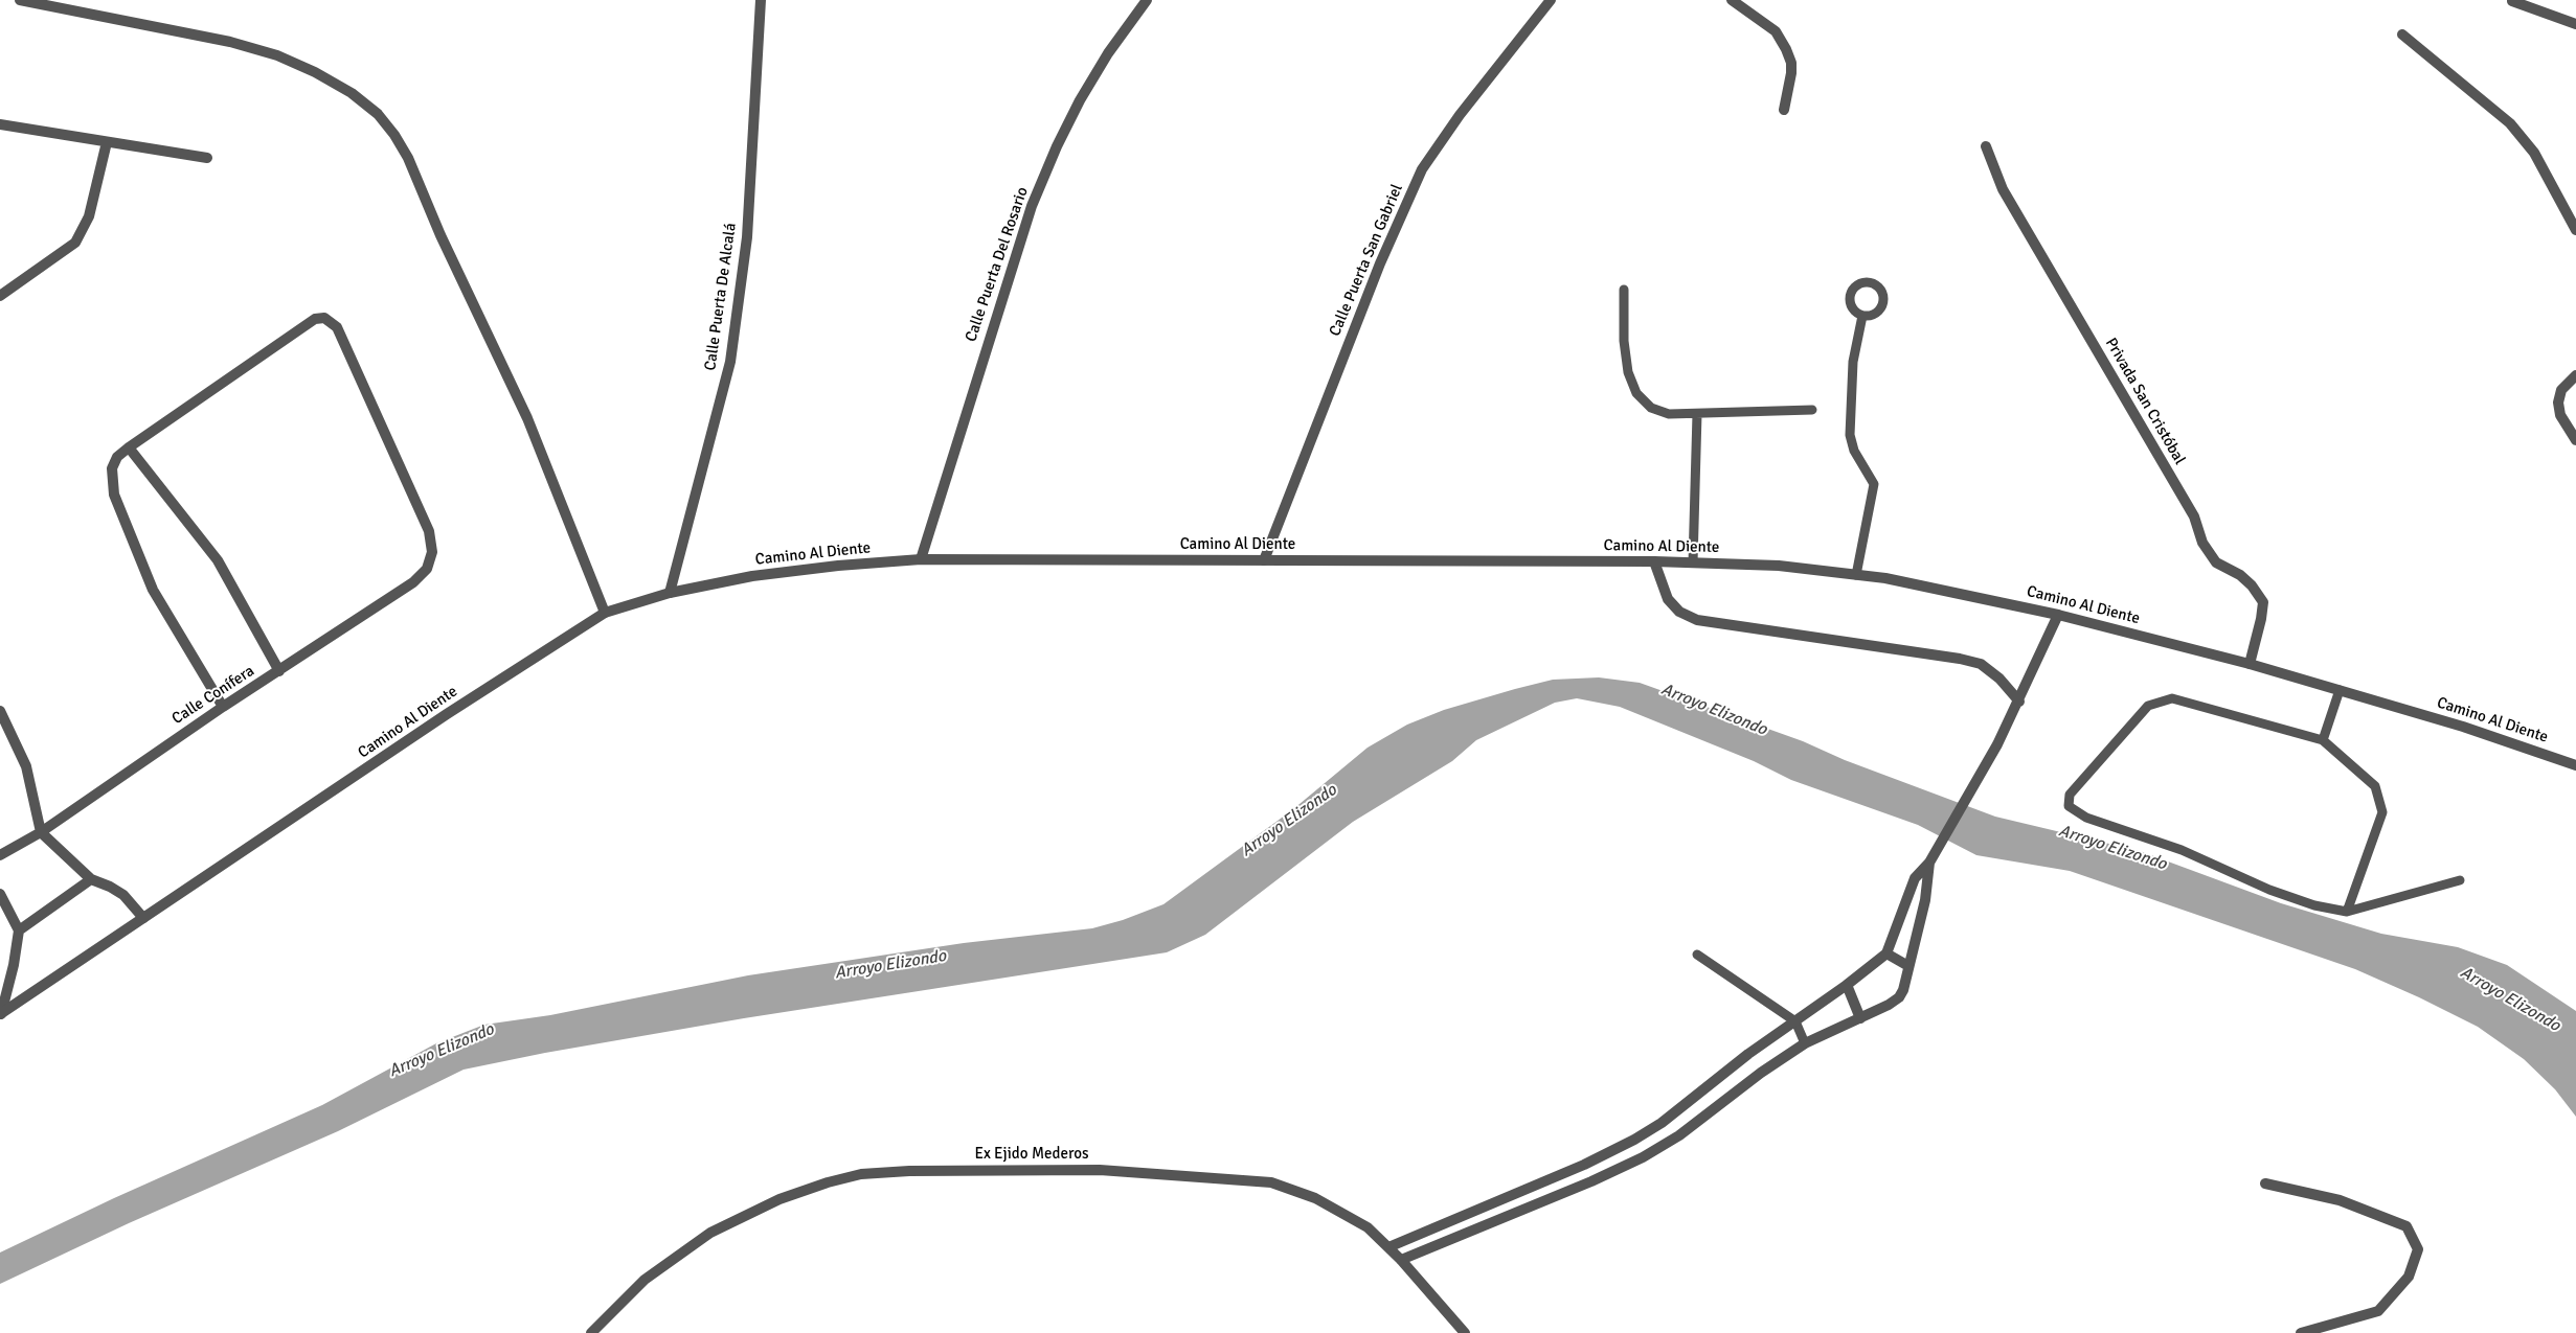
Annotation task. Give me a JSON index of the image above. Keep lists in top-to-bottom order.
{
  "streets": {
    "street": [
      "Calle Puerta San Gabriel",
      "Calle Puerta Del Rosario",
      "Calle Puerta De Alcalá",
      "Privada San Cristóbal",
      "Camino Al Diente",
      "Calle Conífera",
      "Ex Ejido Mederos"
    ]
  },
  "crossings": [
    ["Calle Puerta San Gabriel", "Camino Al Diente"],
    ["Calle Puerta Del Rosario", "Camino Al Diente"],
    ["Calle Puerta De Alcalá", "Camino Al Diente"],
    ["Privada San Cristóbal", "Camino Al Diente"]
  ],
  "water": ["Arroyo Elizondo"]
}
